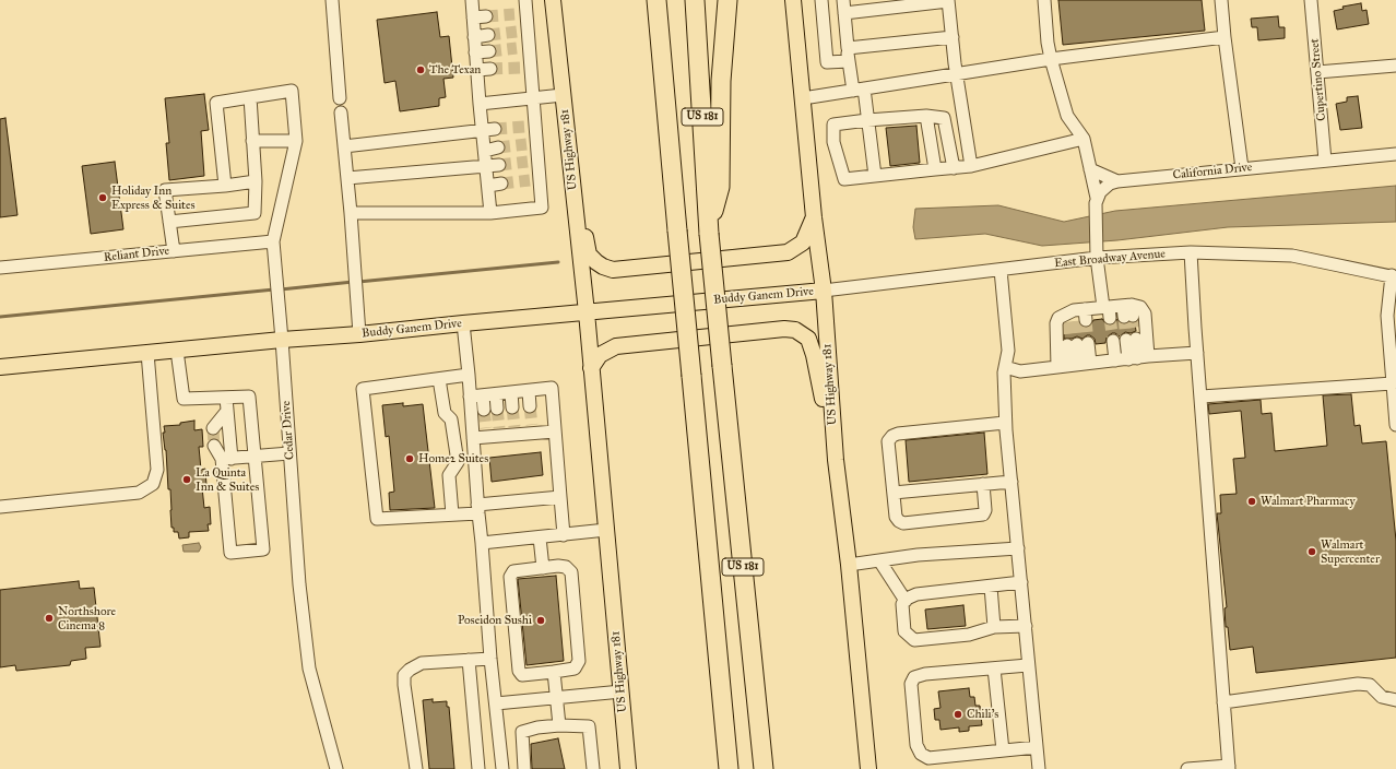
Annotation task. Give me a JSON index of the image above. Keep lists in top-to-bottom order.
{
  "streets": {
    "highway": ["US 181"],
    "main road": ["US Highway 181", "Buddy Ganem Drive"],
    "street": [
      "Cupertino Street",
      "California Drive",
      "Reliant Drive",
      "East Broadway Avenue",
      "Cedar Drive"
    ]
  },
  "crossings": [
    ["Cupertino Street", "California Drive"],
    ["US Highway 181", "East Broadway Avenue"],
    ["US Highway 181", "Buddy Ganem Drive"],
    ["Reliant Drive", "Cedar Drive"],
    ["East Broadway Avenue", "Buddy Ganem Drive"],
    ["Buddy Ganem Drive", "Cedar Drive"]
  ],
  "places": [
    "The Texan",
    "Holiday Inn Express & Suites",
    "Home2 Suites",
    "La Quinta Inn & Suites",
    "Walmart Pharmacy",
    "Walmart Supercenter",
    "Northshore Cinema 8",
    "Poseidon Sushi",
    "Chili's"
  ]
}
